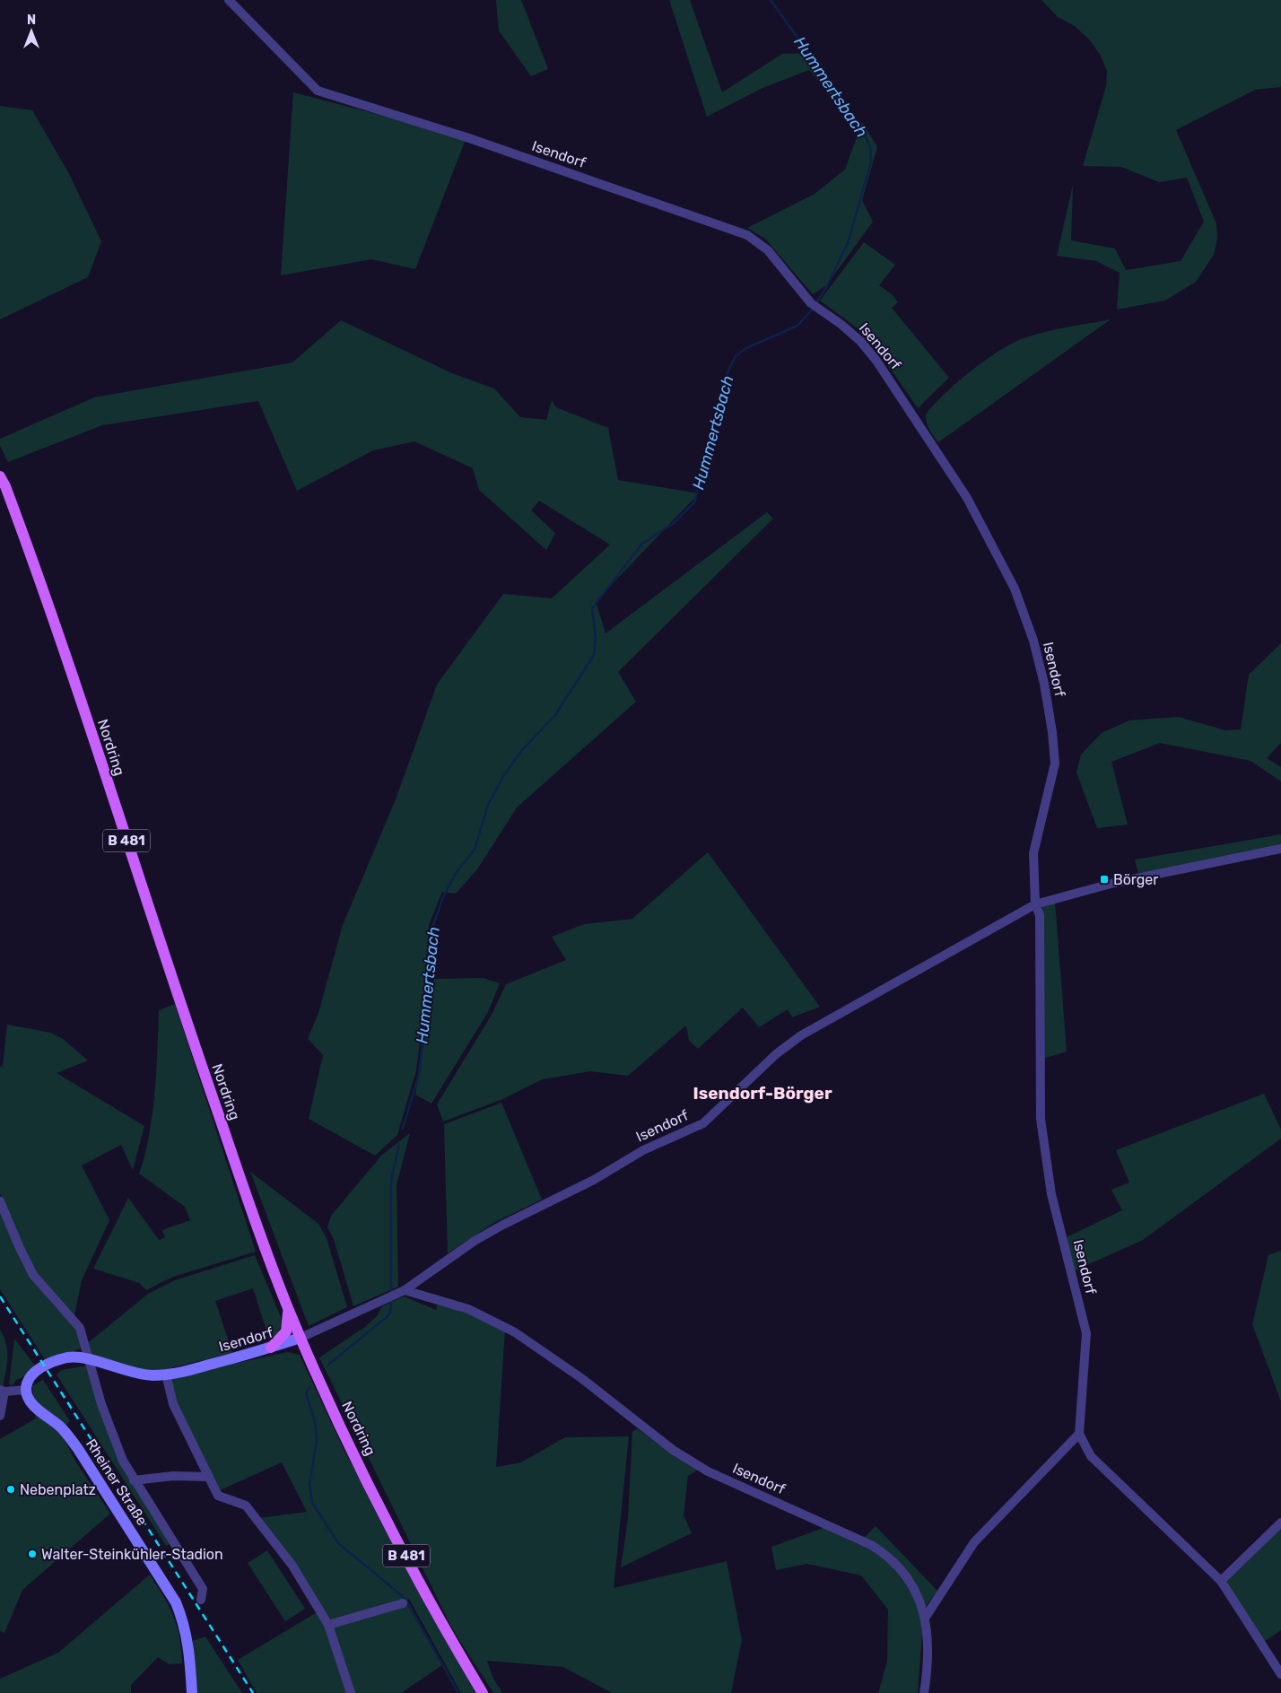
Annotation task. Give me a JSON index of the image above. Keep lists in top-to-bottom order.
{
  "streets": {
    "main road": ["Nordring", "B 481"],
    "street": ["Isendorf", "Rheiner Straße"]
  },
  "crossings": [
    ["Isendorf", "Nordring"],
    ["Isendorf", "Rheiner Straße"]
  ],
  "districts": ["Isendorf-Börger"],
  "water": ["Hummertsbach"],
  "places": {
    "transit": ["Börger"],
    "other": ["Nebenplatz", "Walter-Steinkühler-Stadion"]
  },
  "north": "top"
}
